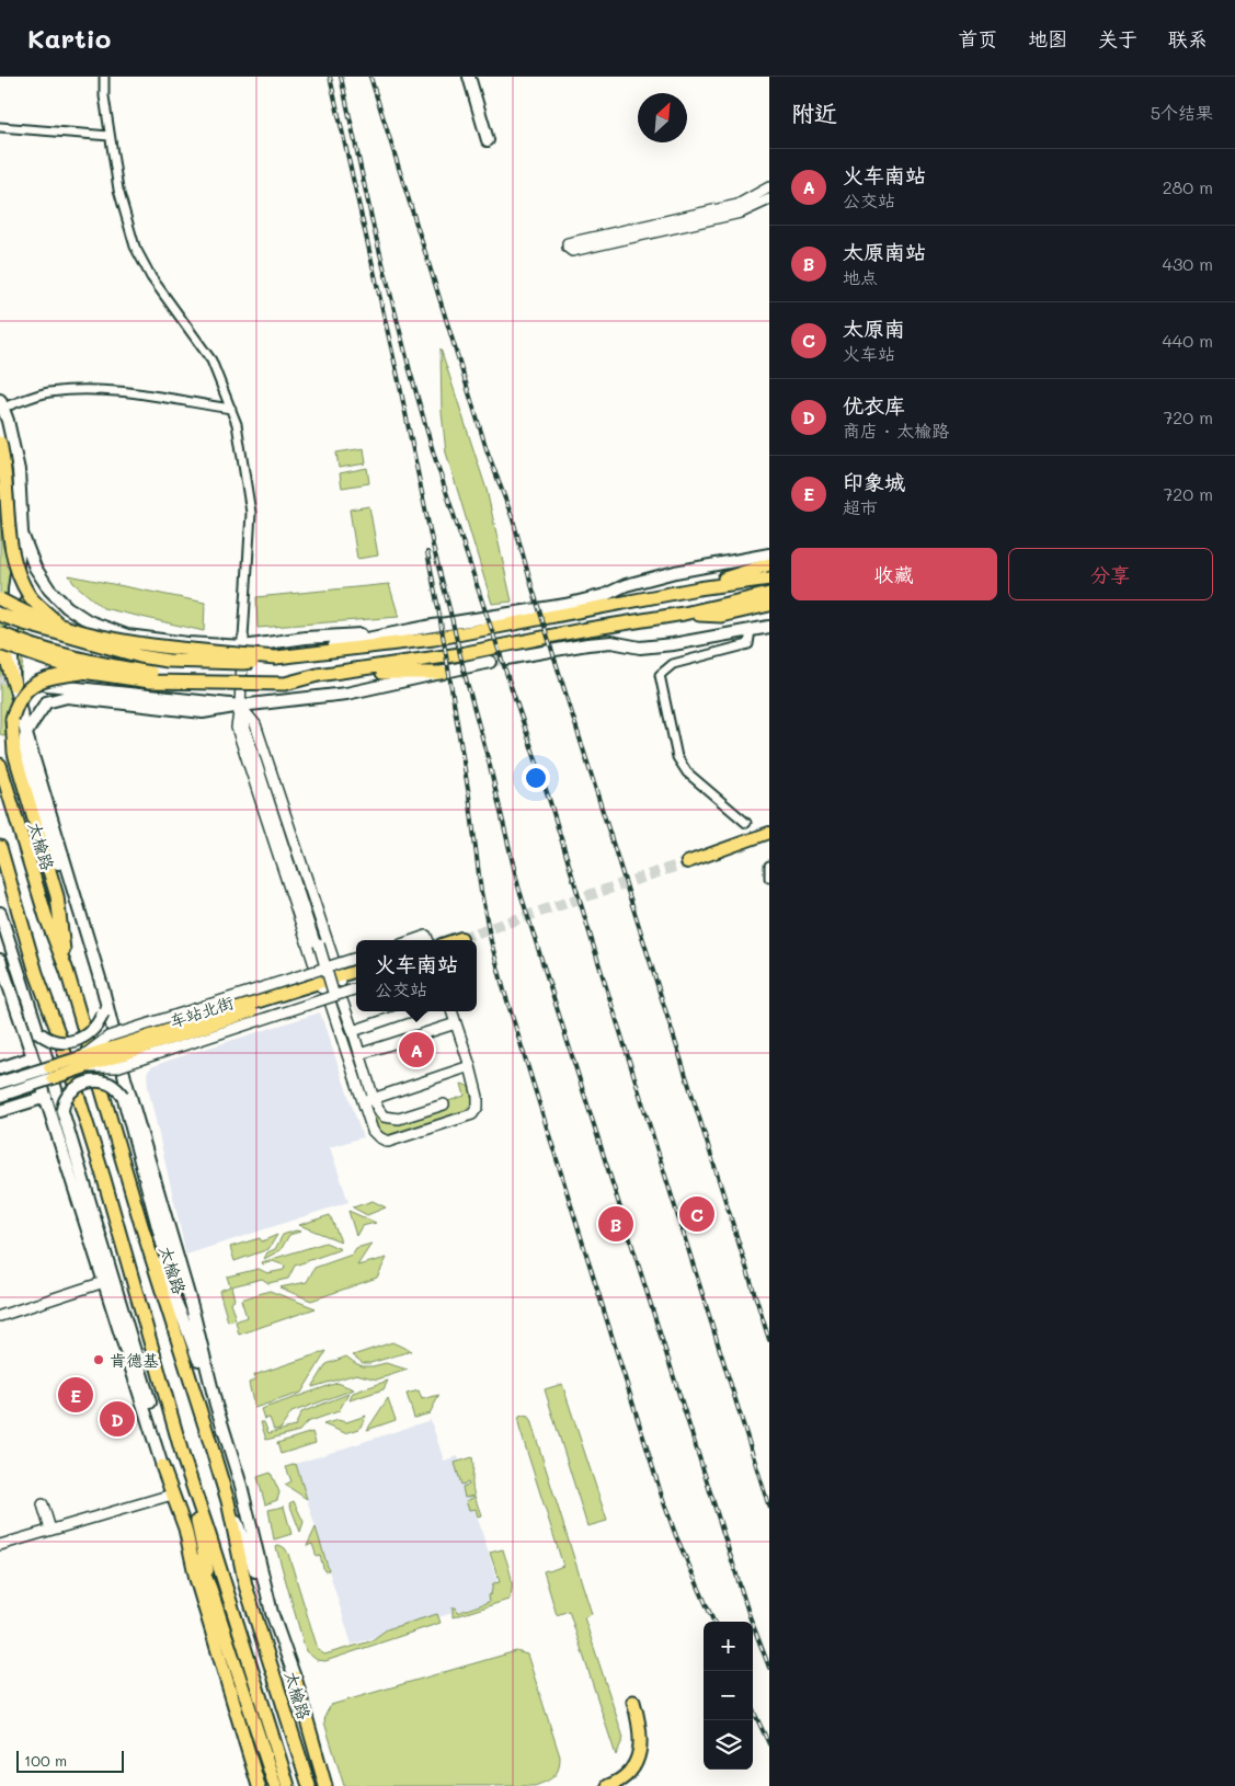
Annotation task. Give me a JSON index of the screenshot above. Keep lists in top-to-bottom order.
{
  "streets": {
    "highway": ["太榆路"]
  },
  "places": ["肯德基"],
  "scale_bar": "100 m",
  "north": "top right",
  "page": {
    "header": "Kartio",
    "nav": [
      "首页",
      "地图",
      "关于",
      "联系"
    ],
    "heading": ["附近", "5个结果"],
    "list": [
      {
        "mark": "A",
        "name": "火车南站",
        "note": "公交站",
        "value": "280 m"
      },
      {
        "mark": "B",
        "name": "太原南站",
        "note": "地点",
        "value": "430 m"
      },
      {
        "mark": "C",
        "name": "太原南",
        "note": "火车站",
        "value": "440 m"
      },
      {
        "mark": "D",
        "name": "优衣库",
        "note": "商店 · 太榆路",
        "value": "720 m"
      },
      {
        "mark": "E",
        "name": "印象城",
        "note": "超市",
        "value": "720 m"
      }
    ],
    "buttons": ["收藏", "分享"],
    "popup": ["火车南站", "公交站"],
    "pins": [
      "A",
      "C",
      "B",
      "E",
      "D"
    ],
    "map_buttons": ["+", "−"],
    "scale": "100 m"
  }
}
